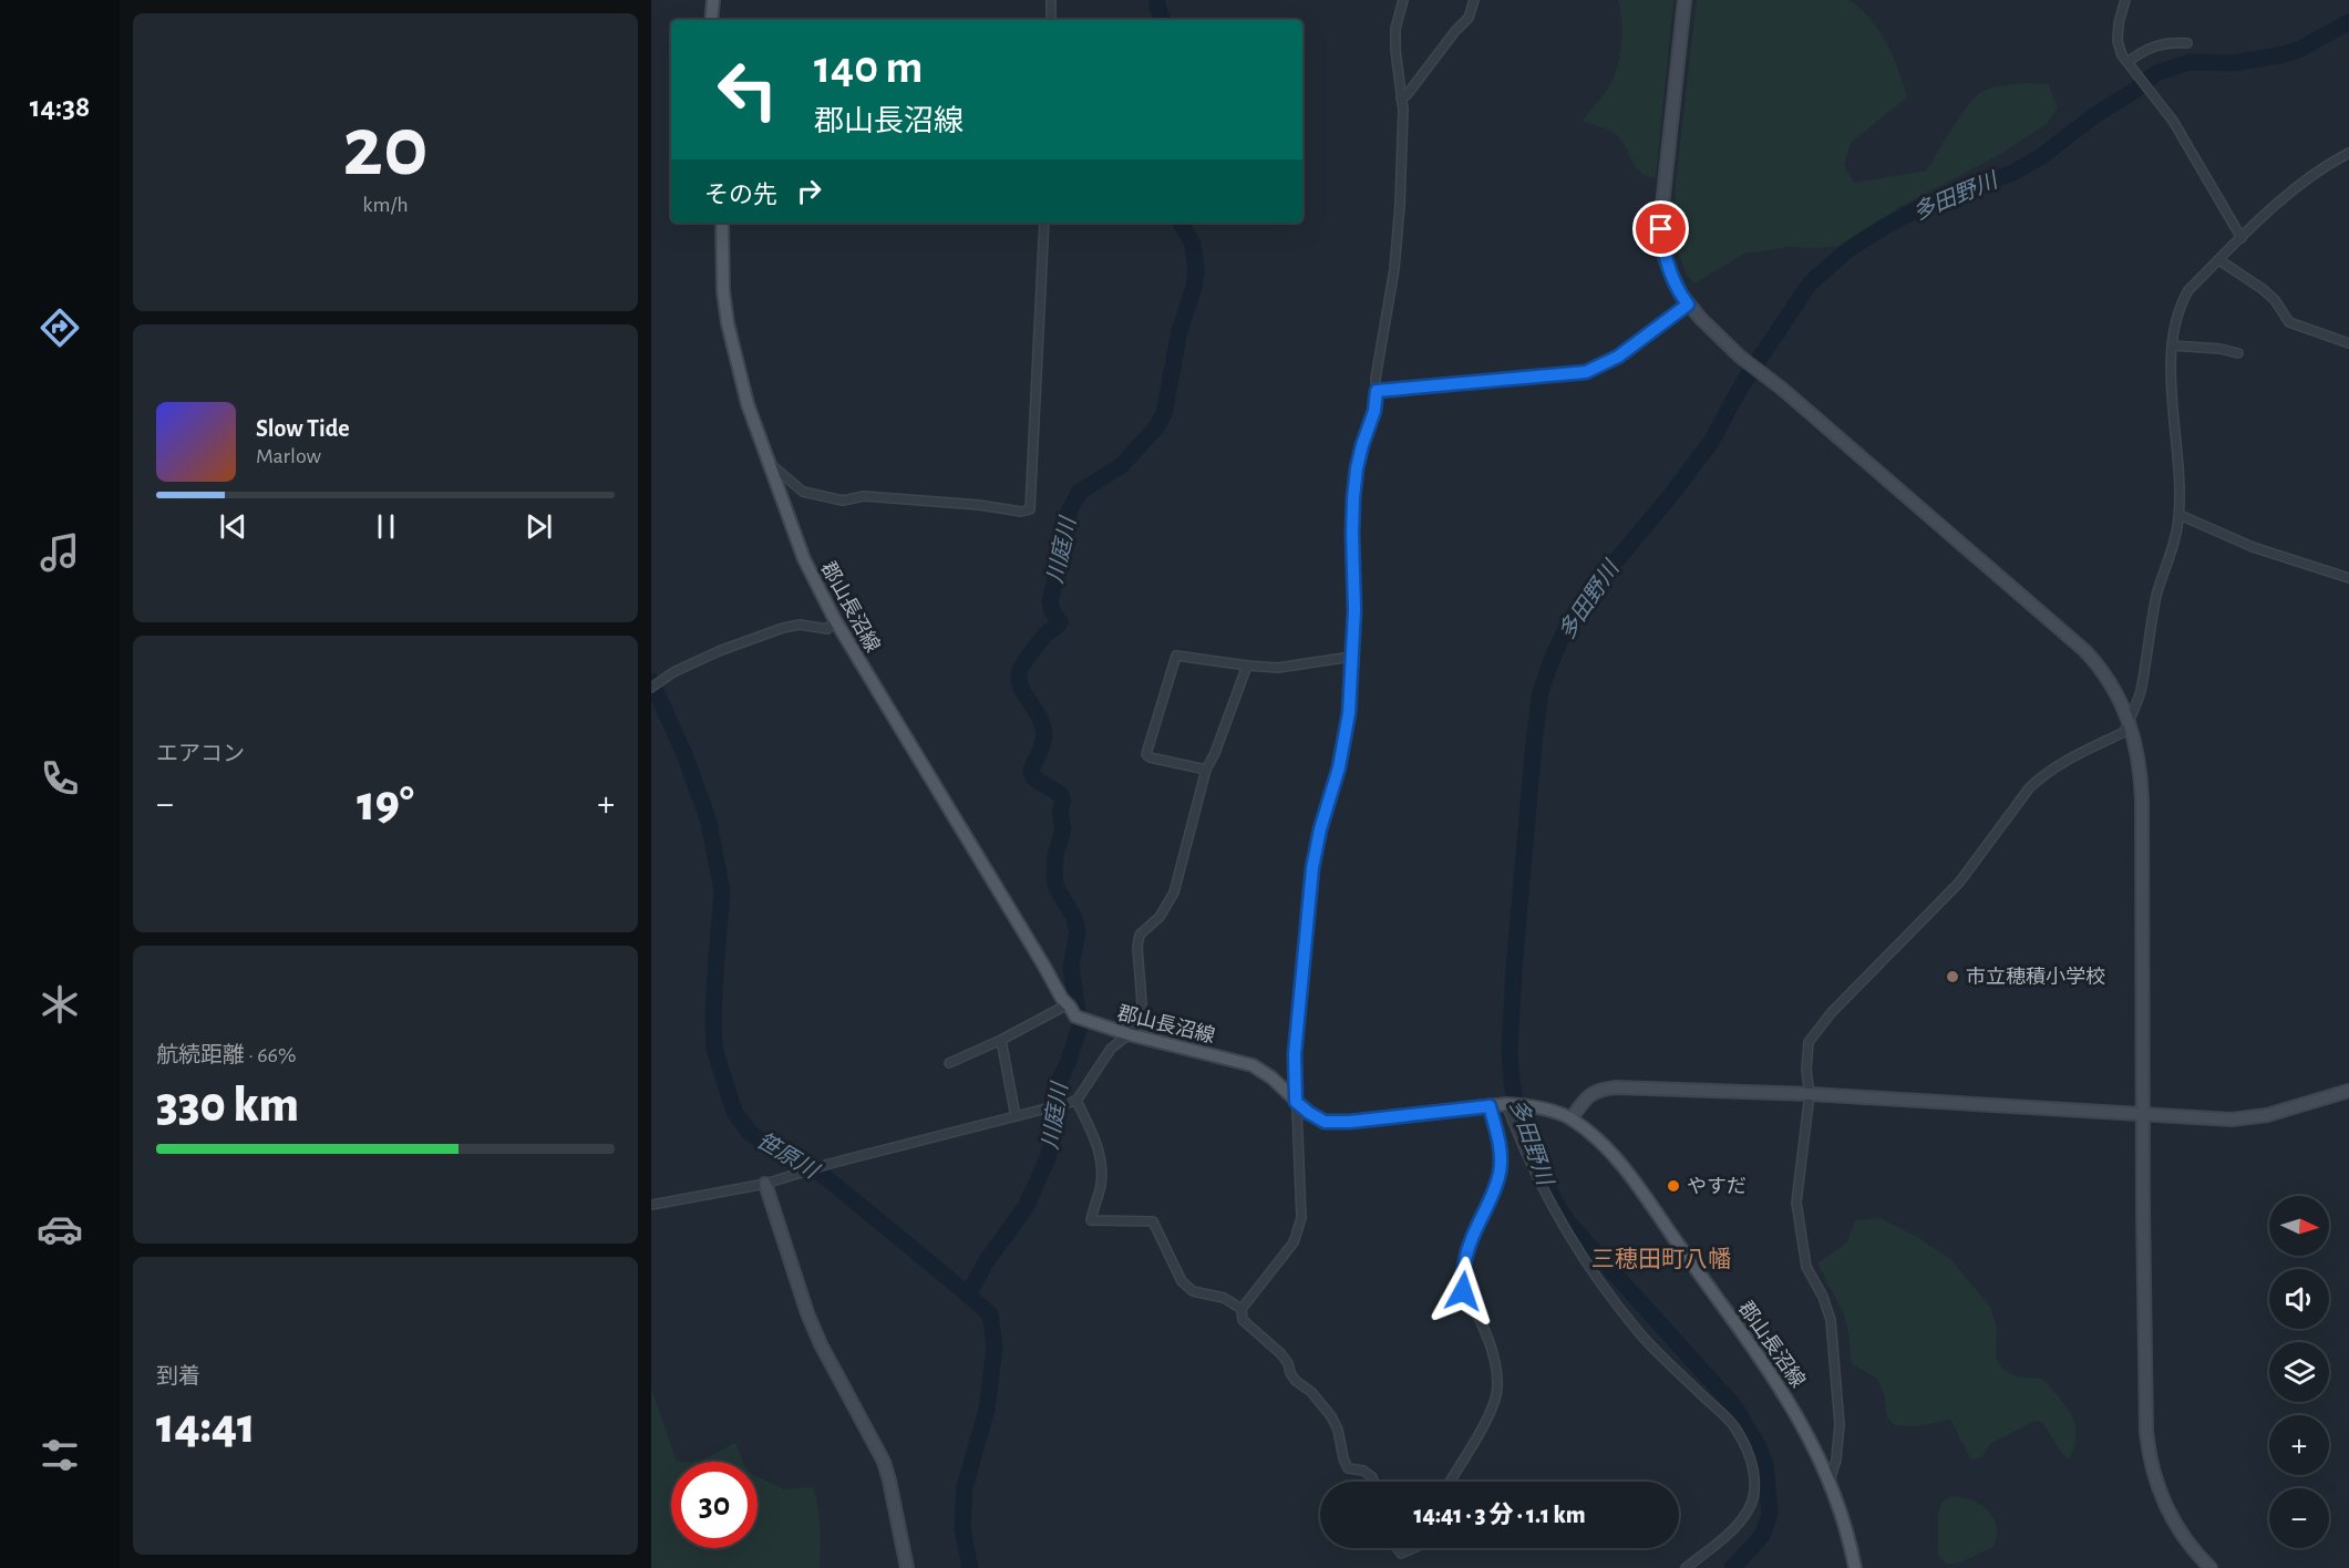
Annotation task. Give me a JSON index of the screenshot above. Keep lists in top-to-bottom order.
{
  "streets": {
    "main road": ["郡山長沼線"]
  },
  "districts": ["三穂田町八幡"],
  "water": ["多田野川", "川庭川", "笹原川"],
  "places": ["市立穂積小学校", "やすだ"],
  "north": "right",
  "page": {
    "tabs": "14:38",
    "tile": [
      ["20", "km/h"],
      "エアコン",
      ["航続距離 · 66%", "330 km"],
      ["到着", "14:41"]
    ],
    "turn": ["140 m", "郡山長沼線"],
    "then": "その先",
    "song": ["Slow Tide", "Marlow"],
    "heat": ["−", "19°", "+"],
    "map_buttons": ["+", "−"],
    "limit": "30",
    "trip": "14:41 · 3 分 · 1.1 km"
  }
}
